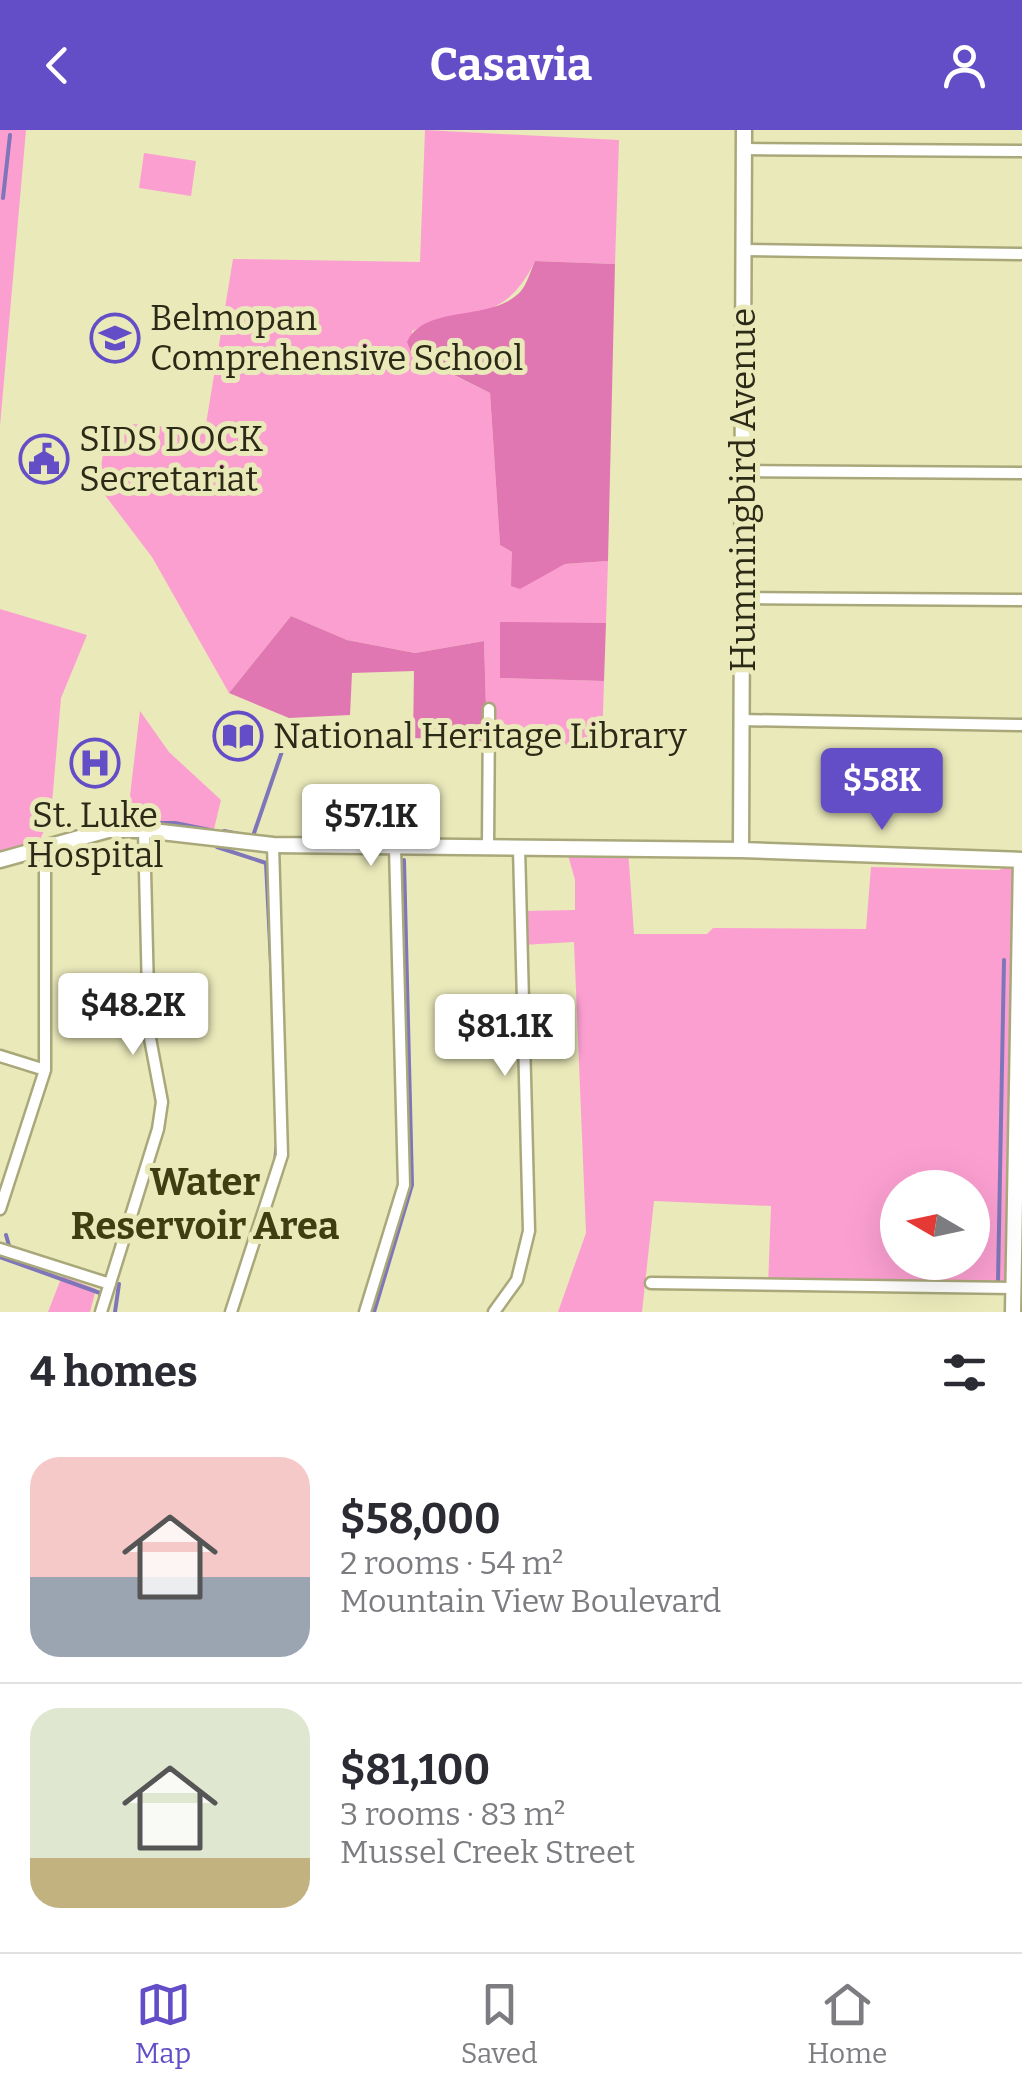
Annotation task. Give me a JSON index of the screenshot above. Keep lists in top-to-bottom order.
{
  "streets": {
    "street": ["Hummingbird Avenue"]
  },
  "districts": ["Water Reservoir Area"],
  "places": {
    "school or university": ["Belmopan Comprehensive School"],
    "public building": ["SIDS DOCK Secretariat"],
    "library": ["National Heritage Library"],
    "hospital": ["St. Luke Hospital"]
  },
  "north": "left",
  "page": {
    "header": "Casavia",
    "price": [
      "$58K",
      "$57.1K",
      "$48.2K",
      "$81.1K"
    ],
    "heading": "4 homes",
    "list": [
      {
        "name": "$58,000",
        "note": "2 rooms · 54 m² · Mountain View Boulevard"
      },
      {
        "name": "$81,100",
        "note": "3 rooms · 83 m² · Mussel Creek Street"
      }
    ],
    "tabs": ["Map", "Saved", "Home"]
  }
}
